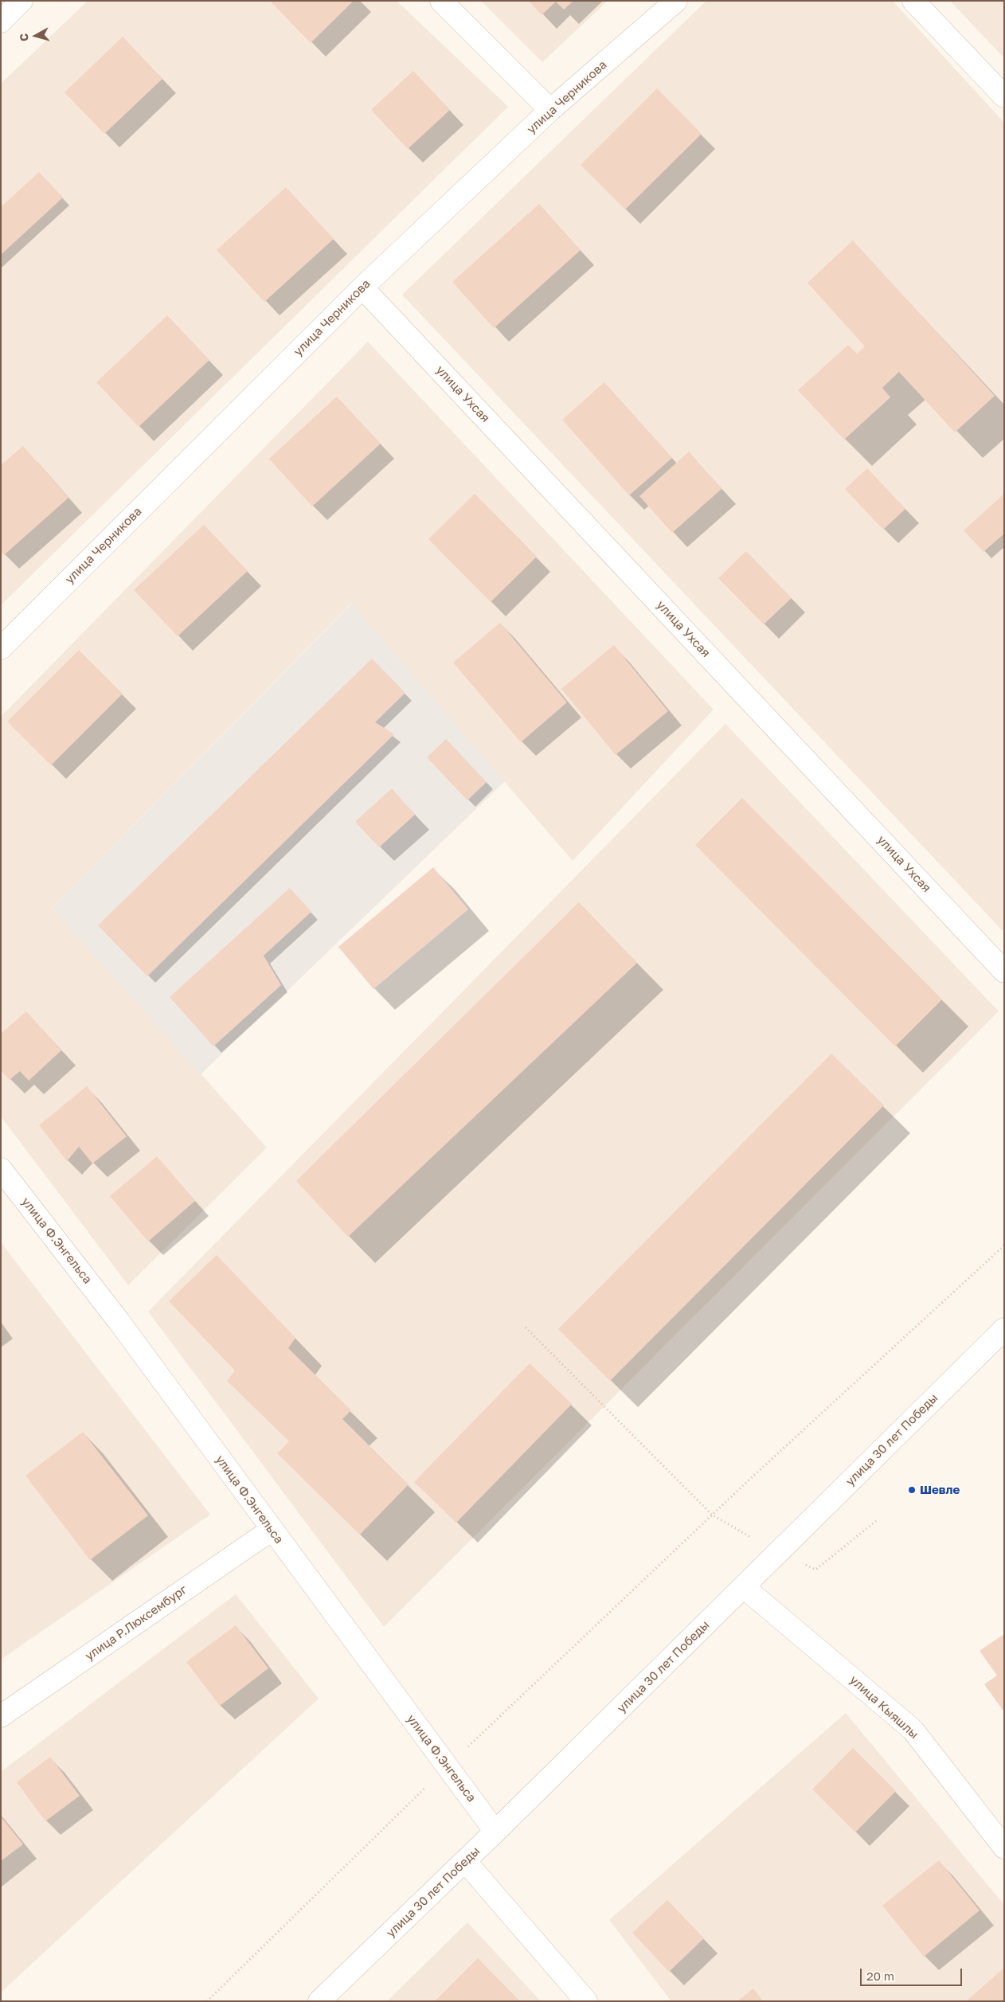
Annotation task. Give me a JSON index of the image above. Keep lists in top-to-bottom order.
{
  "streets": {
    "street": [
      "улица Черникова",
      "улица Ухсая",
      "улица Ф.Энгельса",
      "улица 30 лет Победы",
      "улица Р.Люксембург",
      "улица Кыяшлы"
    ]
  },
  "crossings": [
    ["улица Черникова", "улица Ухсая"],
    ["улица Ф.Энгельса", "улица 30 лет Победы"],
    ["улица Ф.Энгельса", "улица Р.Люксембург"],
    ["улица 30 лет Победы", "улица Кыяшлы"]
  ],
  "places": ["Шевле"],
  "scale_bar": "20 m",
  "north": "left"
}
